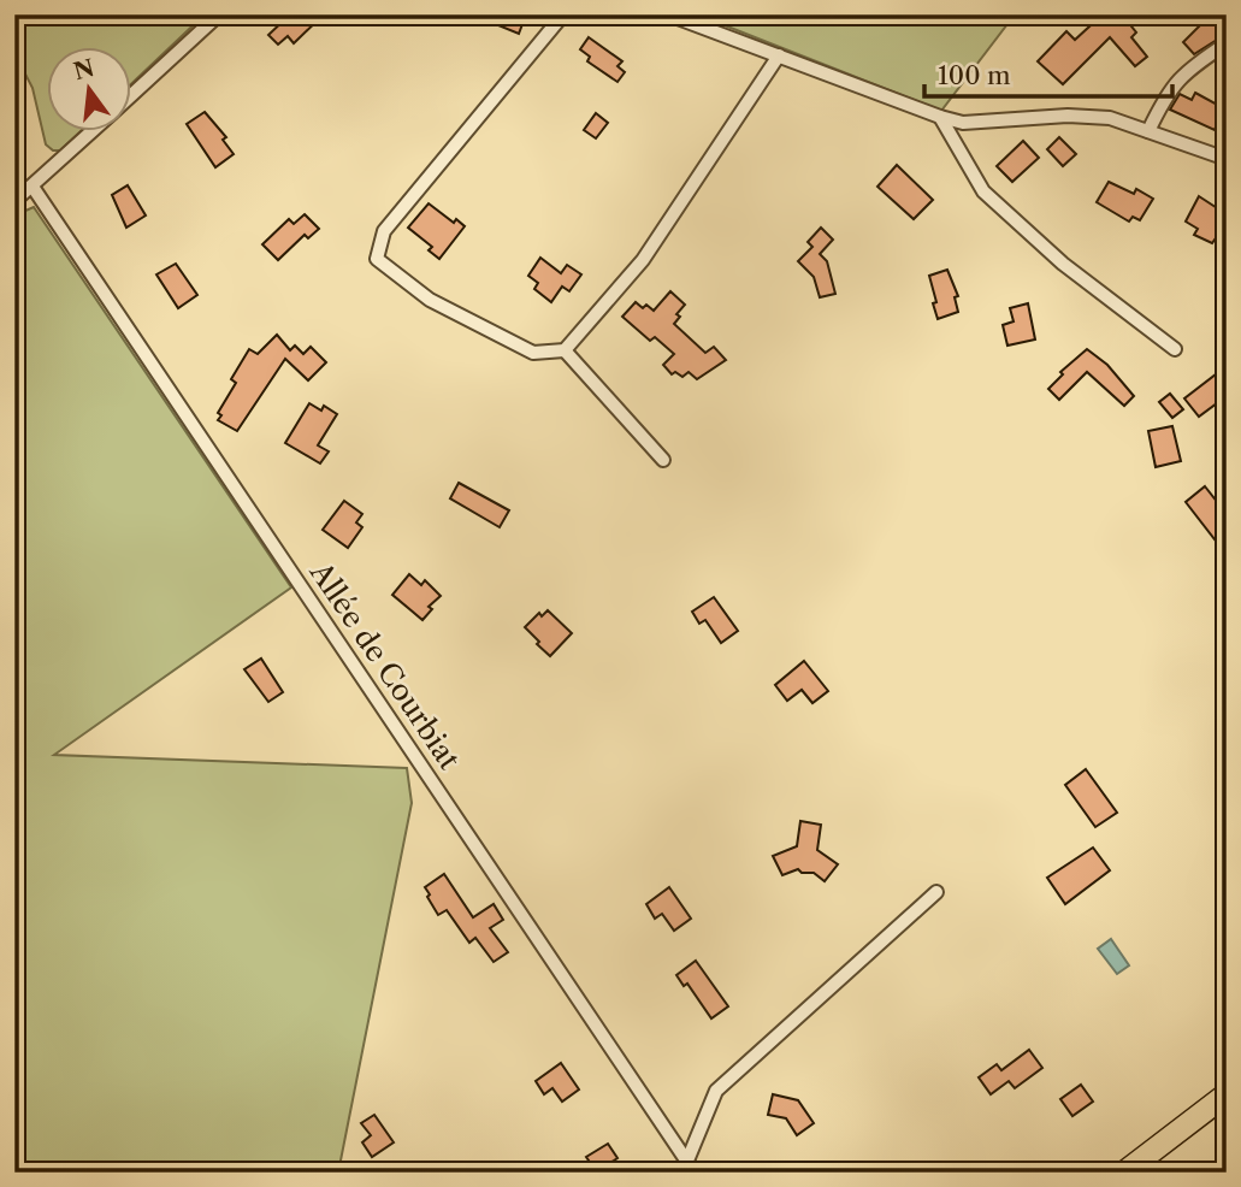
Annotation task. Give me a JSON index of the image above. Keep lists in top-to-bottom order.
{
  "streets": {
    "street": ["Allée de Courbiat"]
  },
  "scale_bar": "100 m",
  "north": "top"
}
